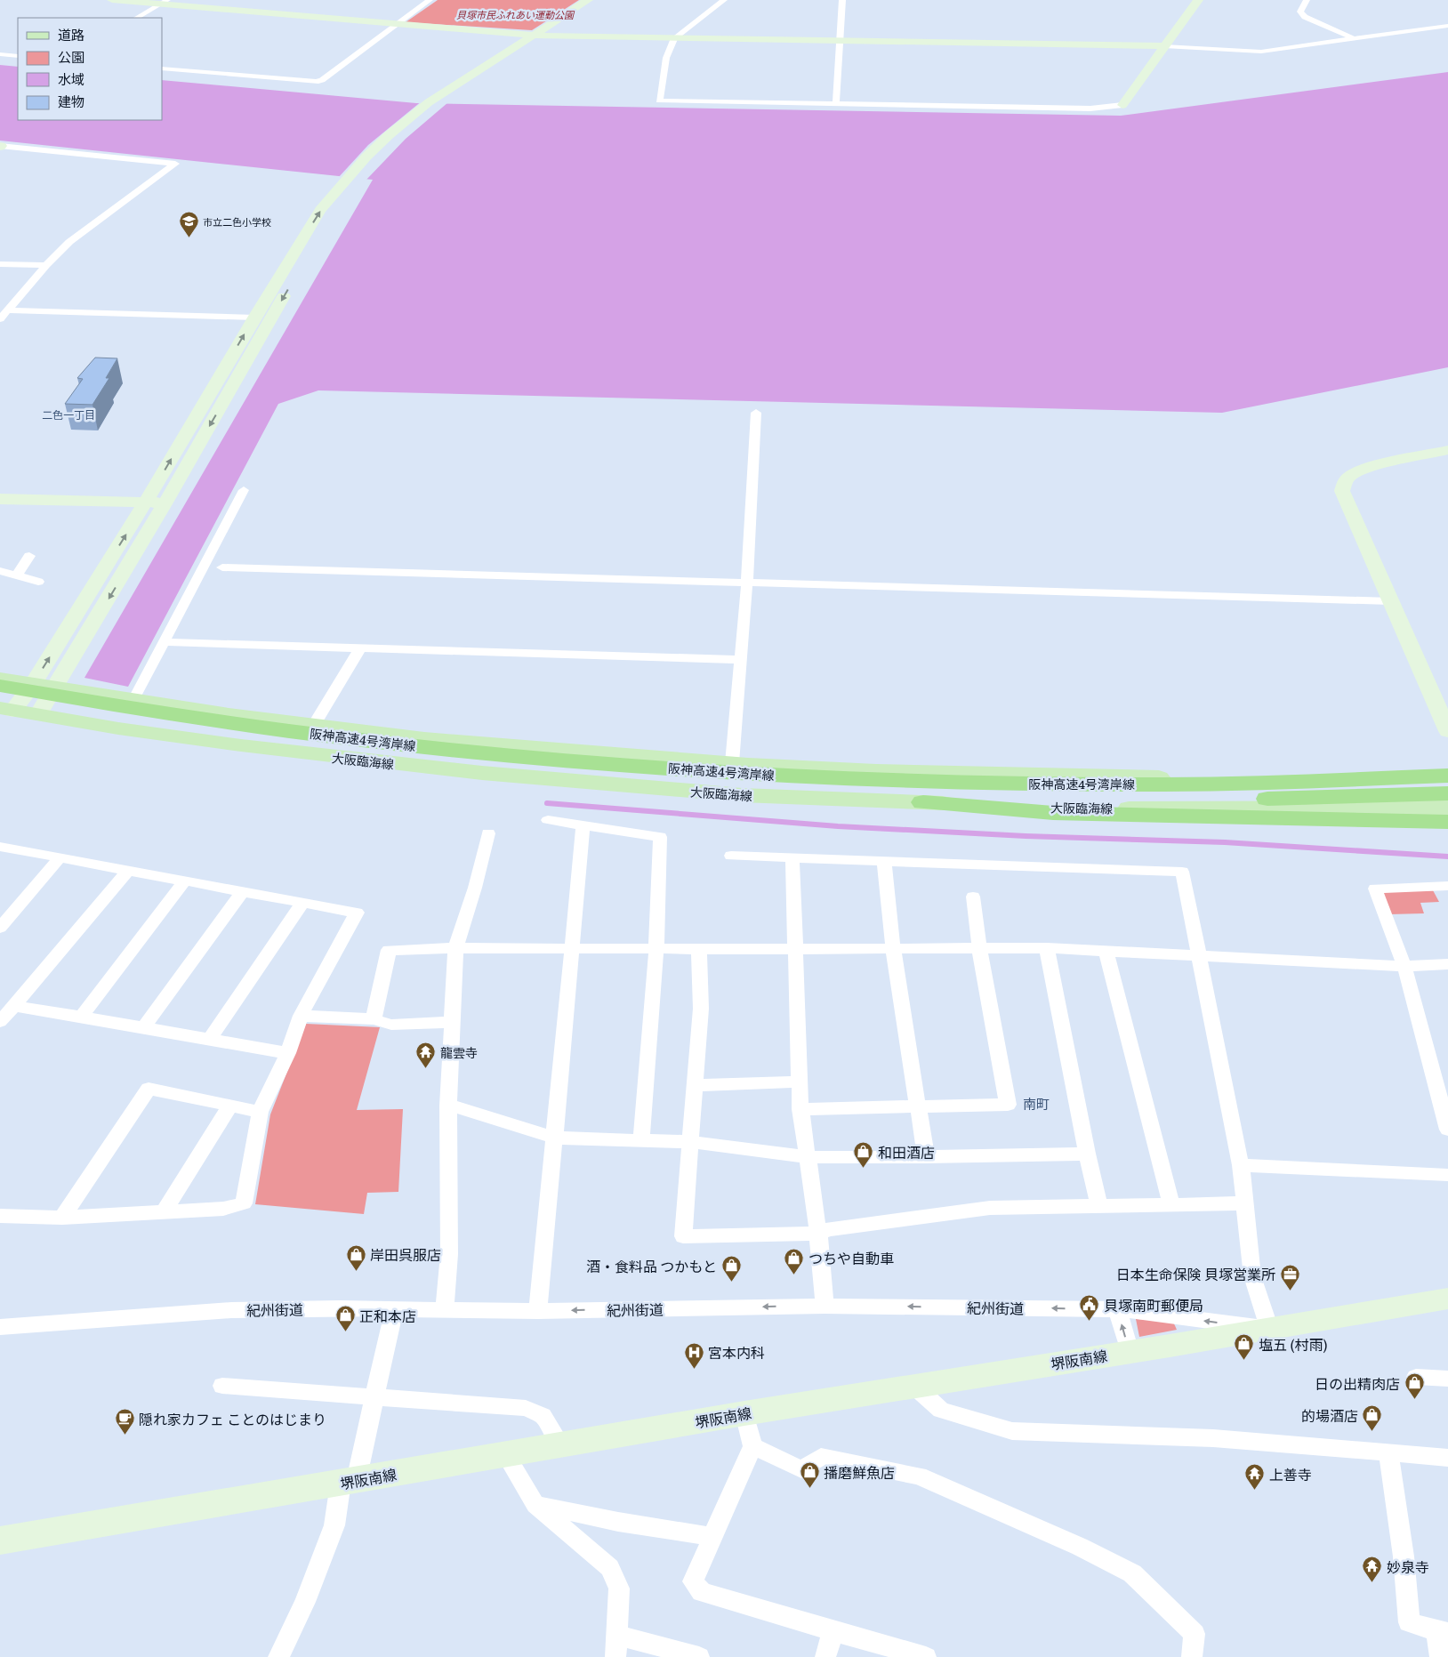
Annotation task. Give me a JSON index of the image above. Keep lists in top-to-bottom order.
{
  "streets": {
    "highway": ["阪神高速4号湾岸線"],
    "main road": ["大阪臨海線"],
    "street": ["紀州街道", "堺阪南線"]
  },
  "crossings": [
    ["阪神高速4号湾岸線", "大阪臨海線"],
    ["紀州街道", "堺阪南線"]
  ],
  "districts": ["二色一丁目", "南町"],
  "parks": ["貝塚市民ふれあい運動公園"],
  "places": {
    "school or university": ["市立二色小学校"],
    "temple": ["龍雲寺", "上善寺", "妙泉寺"],
    "shop": [
      "和田酒店",
      "岸田呉服店",
      "つちや自動車",
      "酒・食料品 つかもと",
      "正和本店",
      "塩五 (村雨)",
      "日の出精肉店",
      "的場酒店",
      "播磨鮮魚店"
    ],
    "office": ["日本生命保険 貝塚営業所"],
    "public building": ["貝塚南町郵便局"],
    "hospital": ["宮本内科"],
    "cafe": ["隠れ家カフェ ことのはじまり"]
  },
  "legend": [
    "道路",
    "公園",
    "水域",
    "建物"
  ]
}
